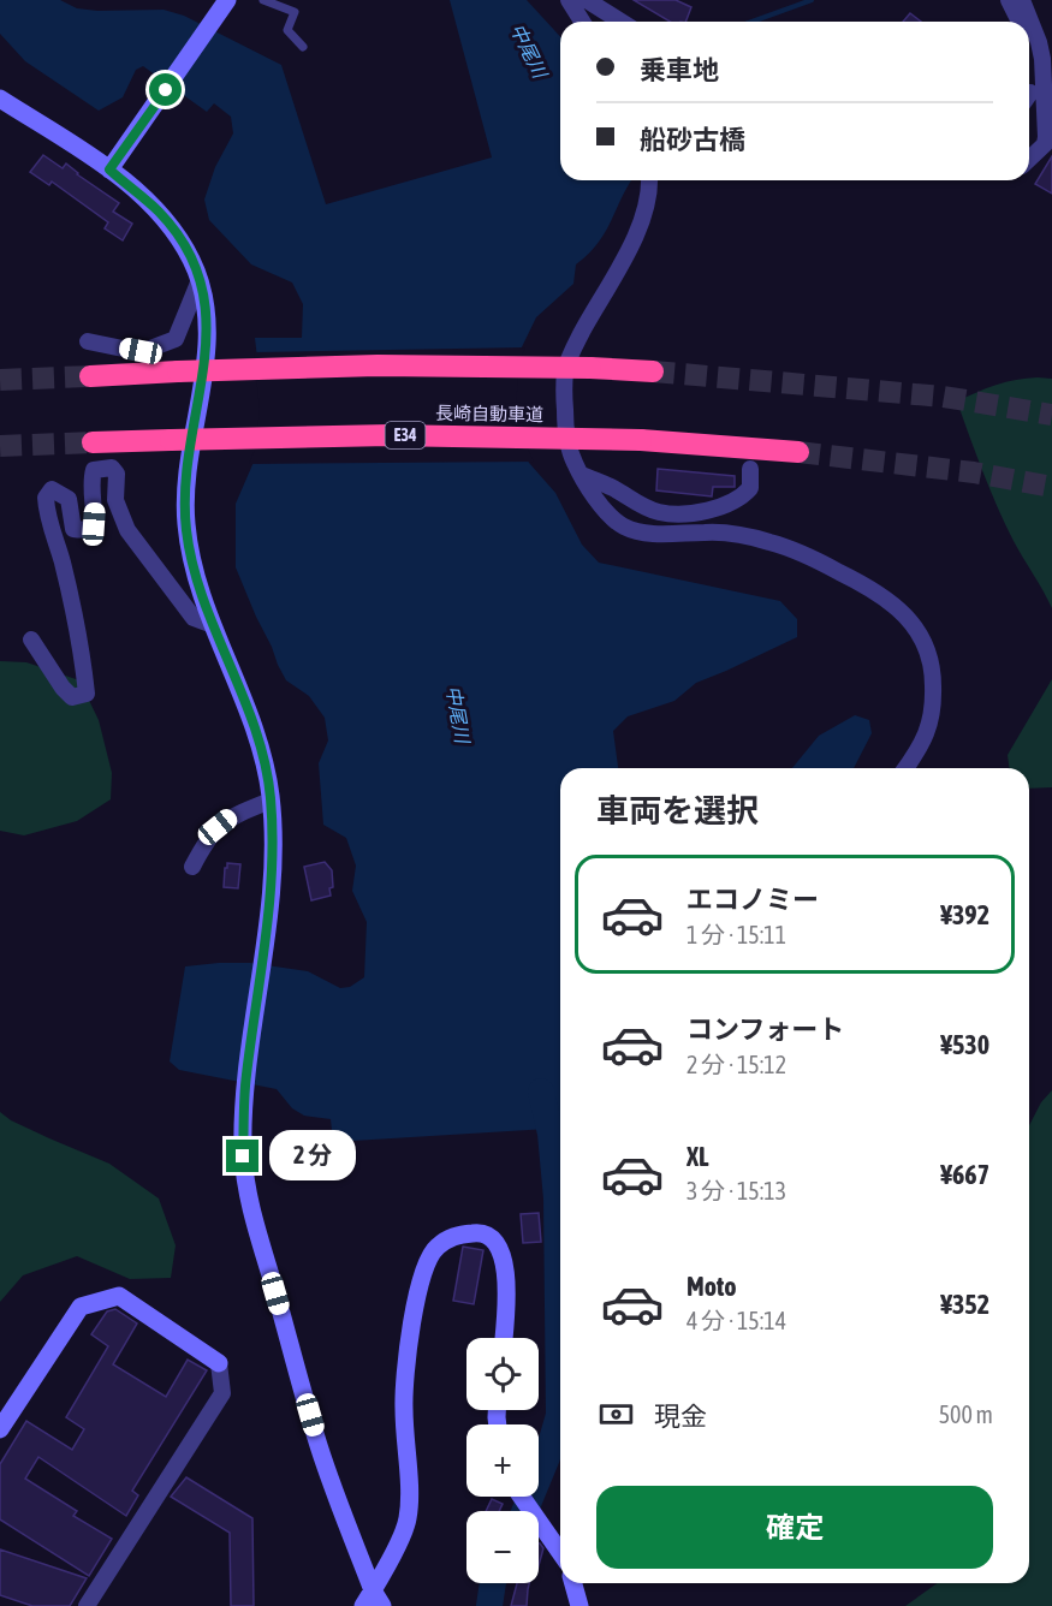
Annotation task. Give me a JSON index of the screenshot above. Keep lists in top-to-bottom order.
{
  "streets": {
    "highway": ["長崎自動車道", "E34"]
  },
  "water": ["中尾川"],
  "page": {
    "banner": ["乗車地", "船砂古橋"],
    "heading": "車両を選択",
    "list": [
      {
        "name": "エコノミー",
        "note": "1 分 · 15:11",
        "value": "¥392"
      },
      {
        "name": "コンフォート",
        "note": "2 分 · 15:12",
        "value": "¥530"
      },
      {
        "name": "XL",
        "note": "3 分 · 15:13",
        "value": "¥667"
      },
      {
        "name": "Moto",
        "note": "4 分 · 15:14",
        "value": "¥352"
      }
    ],
    "bubble": "2 分",
    "map_buttons": ["+", "−"],
    "pay": ["現金", "500 m"],
    "buttons": "確定"
  }
}
